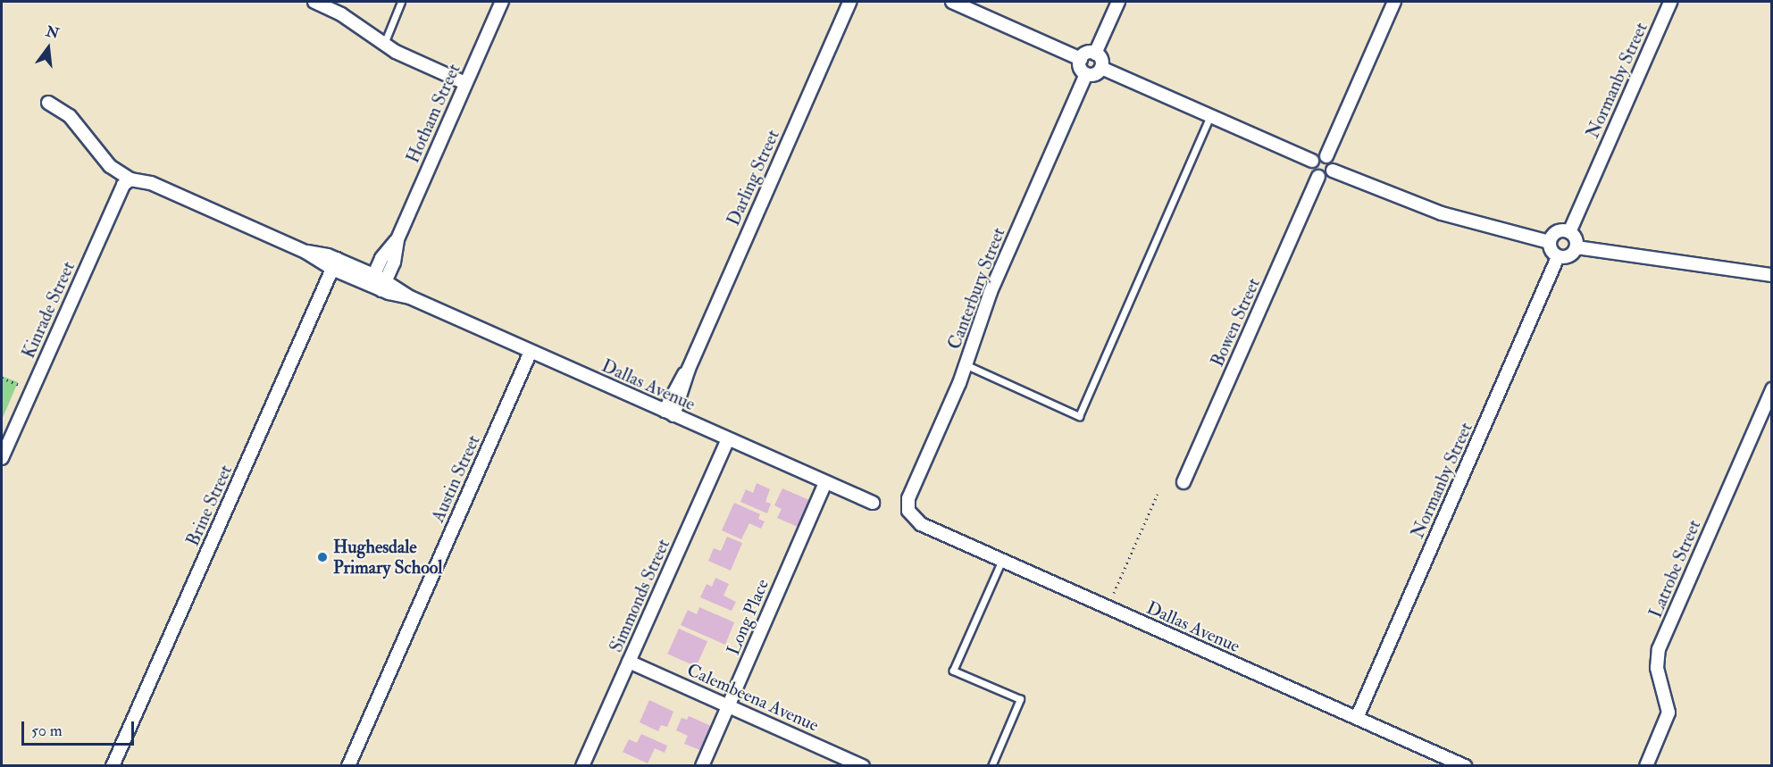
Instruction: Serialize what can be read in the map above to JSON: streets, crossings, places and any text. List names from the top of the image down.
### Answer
{
  "streets": {
    "street": [
      "Normanby Street",
      "Hotham Street",
      "Darling Street",
      "Canterbury Street",
      "Kinrade Street",
      "Bowen Street",
      "Dallas Avenue",
      "Austin Street",
      "Brine Street",
      "Latrobe Street",
      "Simmonds Street",
      "Long Place",
      "Calembeena Avenue"
    ]
  },
  "crossings": [
    ["Normanby Street", "Dallas Avenue"],
    ["Hotham Street", "Dallas Avenue"],
    ["Darling Street", "Dallas Avenue"],
    ["Canterbury Street", "Dallas Avenue"],
    ["Kinrade Street", "Dallas Avenue"],
    ["Dallas Avenue", "Austin Street"],
    ["Dallas Avenue", "Brine Street"],
    ["Dallas Avenue", "Simmonds Street"],
    ["Dallas Avenue", "Long Place"],
    ["Simmonds Street", "Calembeena Avenue"],
    ["Long Place", "Calembeena Avenue"]
  ],
  "places": ["Hughesdale Primary School"],
  "scale_bar": "50 m",
  "north": "top"
}
